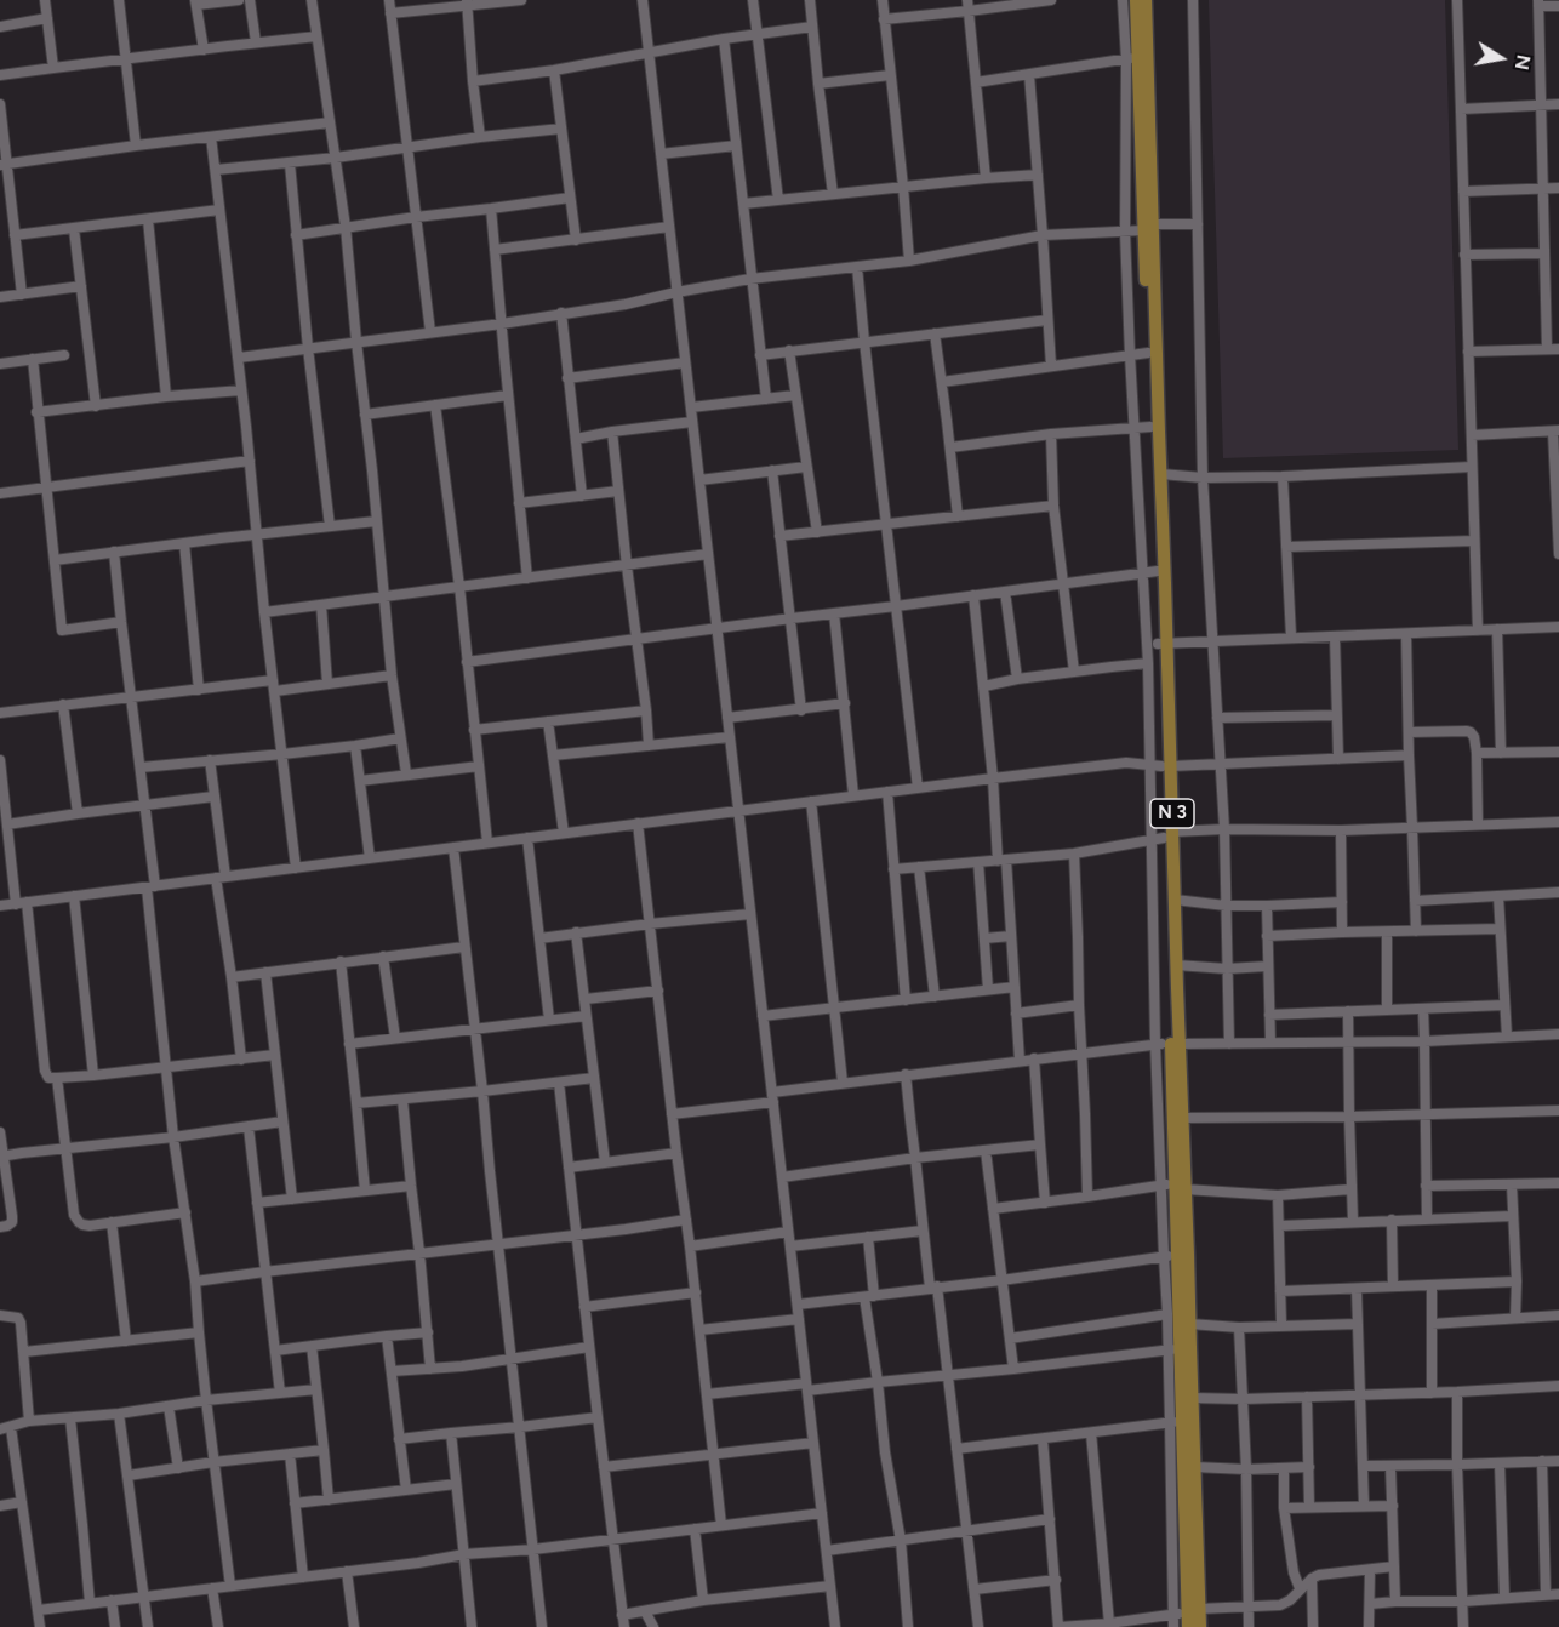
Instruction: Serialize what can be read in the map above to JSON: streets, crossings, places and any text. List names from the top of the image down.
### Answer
{
  "streets": {
    "main road": ["N 3"]
  },
  "north": "right"
}
